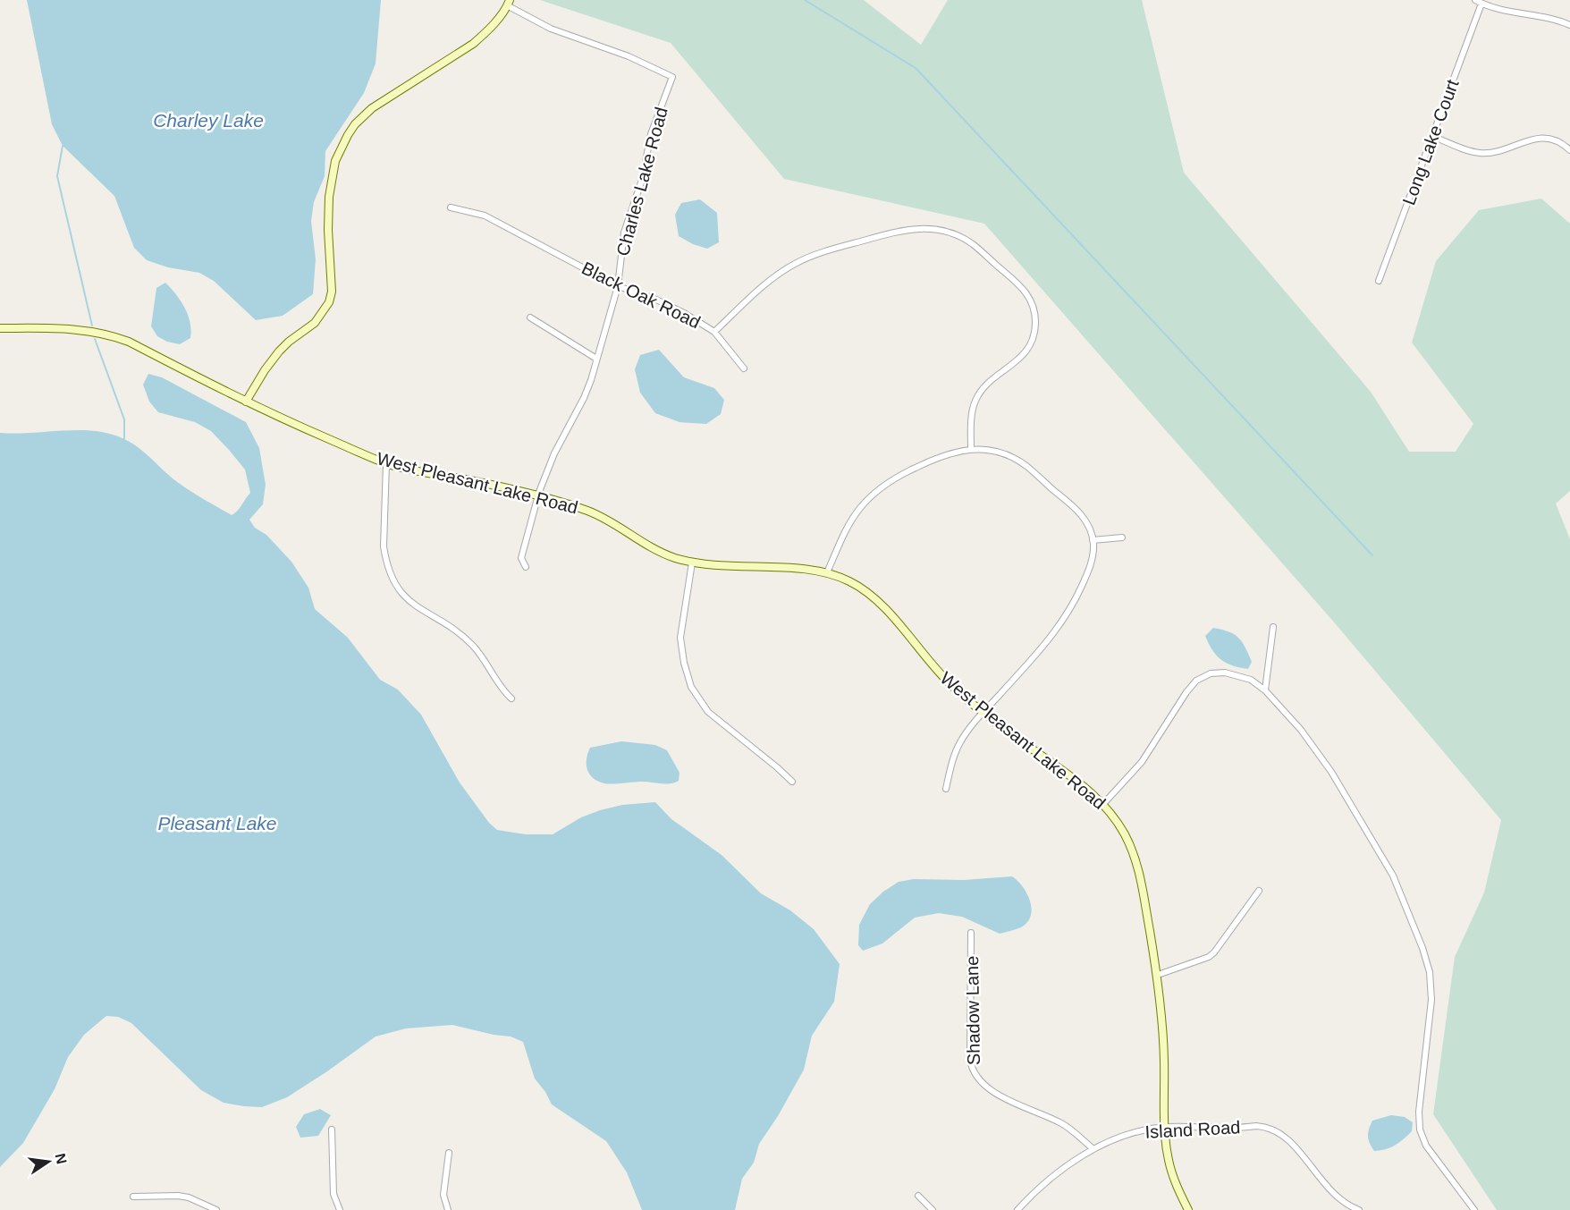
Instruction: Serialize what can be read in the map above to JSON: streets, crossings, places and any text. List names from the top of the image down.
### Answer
{
  "streets": {
    "street": [
      "Long Lake Court",
      "Charles Lake Road",
      "Black Oak Road",
      "West Pleasant Lake Road",
      "Shadow Lane",
      "Island Road"
    ]
  },
  "crossings": [
    ["Charles Lake Road", "Black Oak Road"],
    ["Charles Lake Road", "West Pleasant Lake Road"],
    ["West Pleasant Lake Road", "Island Road"],
    ["Shadow Lane", "Island Road"]
  ],
  "water": ["Charley Lake", "Pleasant Lake"],
  "north": "right"
}
